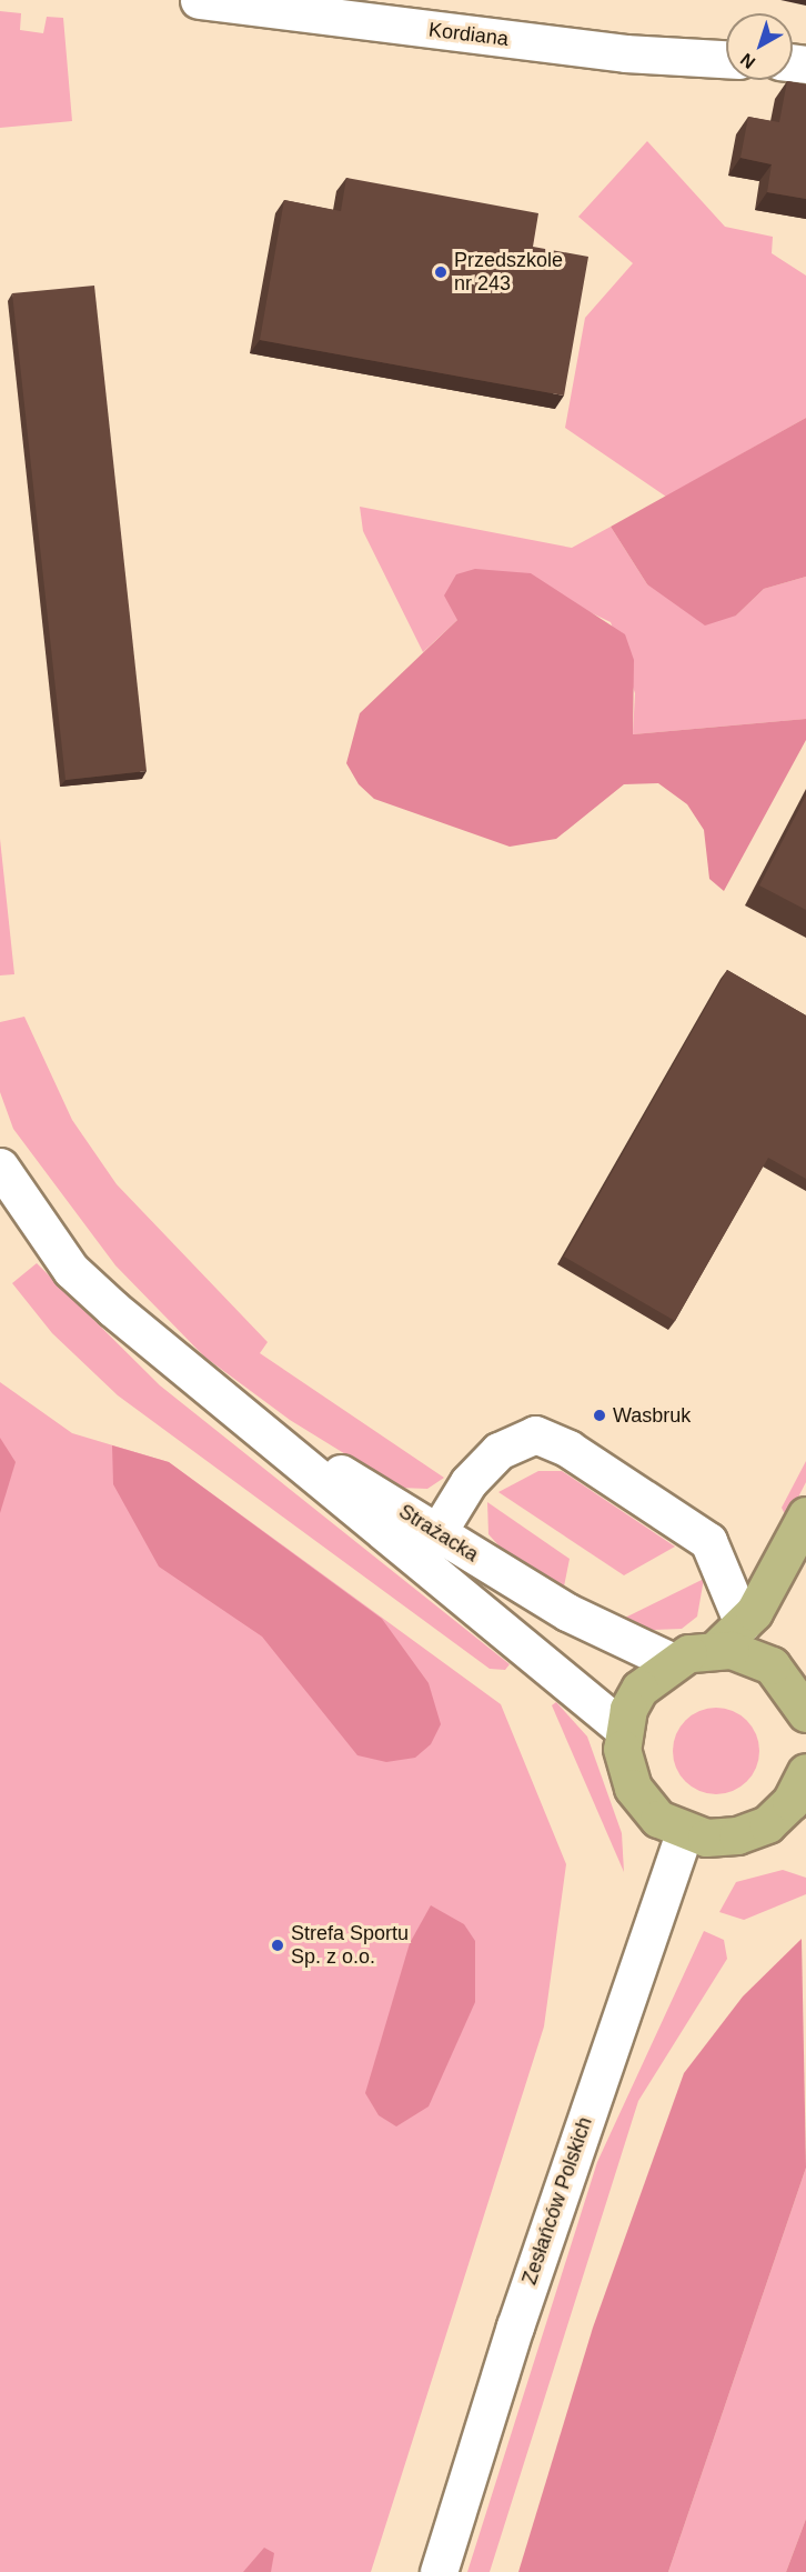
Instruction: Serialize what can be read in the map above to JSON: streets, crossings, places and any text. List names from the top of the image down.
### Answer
{
  "streets": {
    "street": ["Kordiana", "Strażacka", "Zesłańców Polskich"]
  },
  "places": ["Przedszkole nr 243", "Wasbruk", "Strefa Sportu Sp. z o.o."],
  "north": "bottom left"
}
